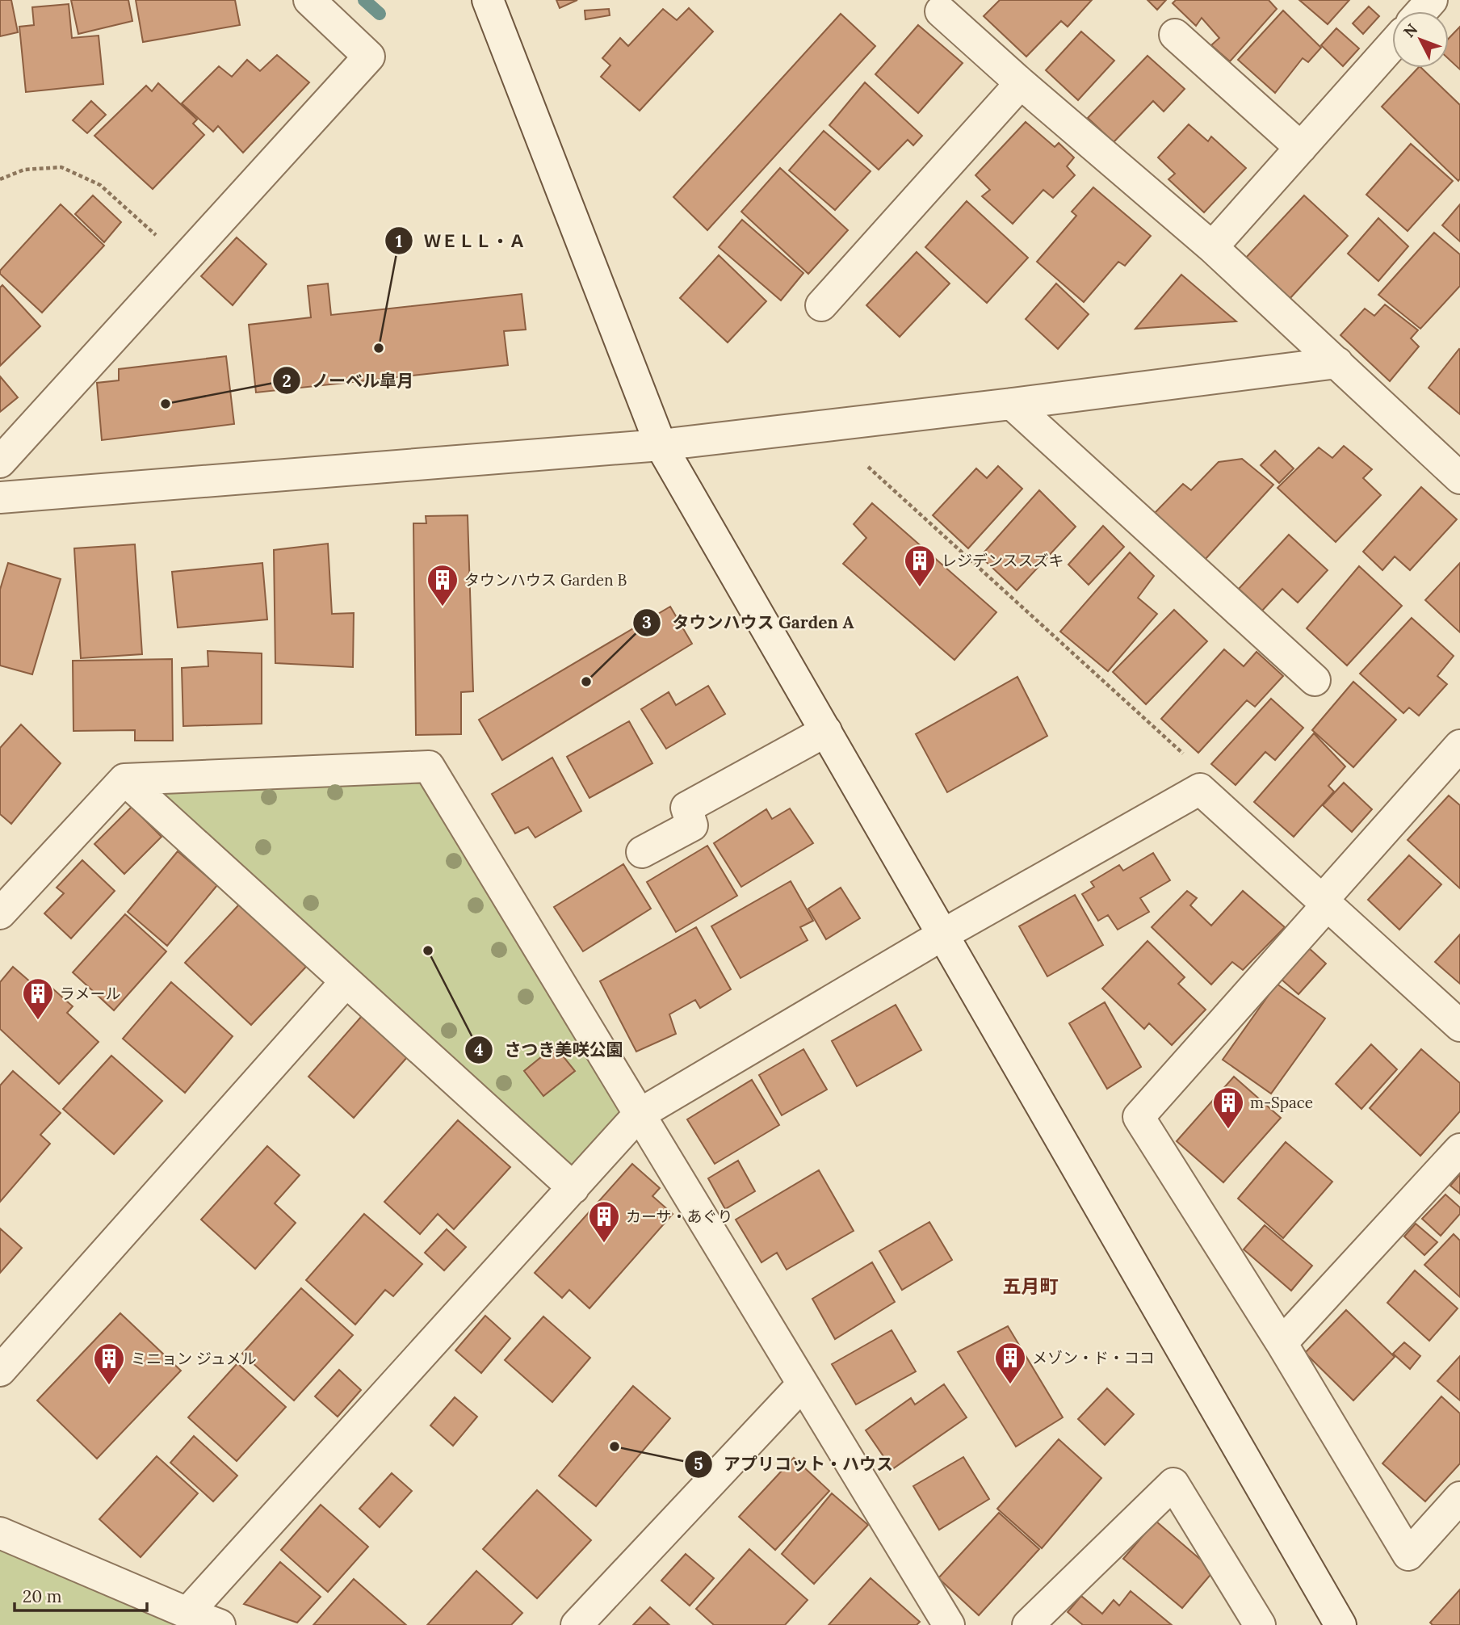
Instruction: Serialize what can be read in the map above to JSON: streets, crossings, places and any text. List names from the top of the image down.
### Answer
{
  "districts": ["五月町"],
  "places": {
    "other": [
      "ＷＥＬＬ・Ａ",
      "ノーベル皐月",
      "タウンハウス Garden A",
      "さつき美咲公園",
      "アプリコット・ハウス"
    ],
    "building": [
      "レジデンススズキ",
      "タウンハウス Garden B",
      "ラメール",
      "m-Space",
      "カーサ・あぐり",
      "メゾン・ド・ココ",
      "ミニョン ジュメル"
    ]
  },
  "scale_bar": "20 m",
  "north": "top left"
}
